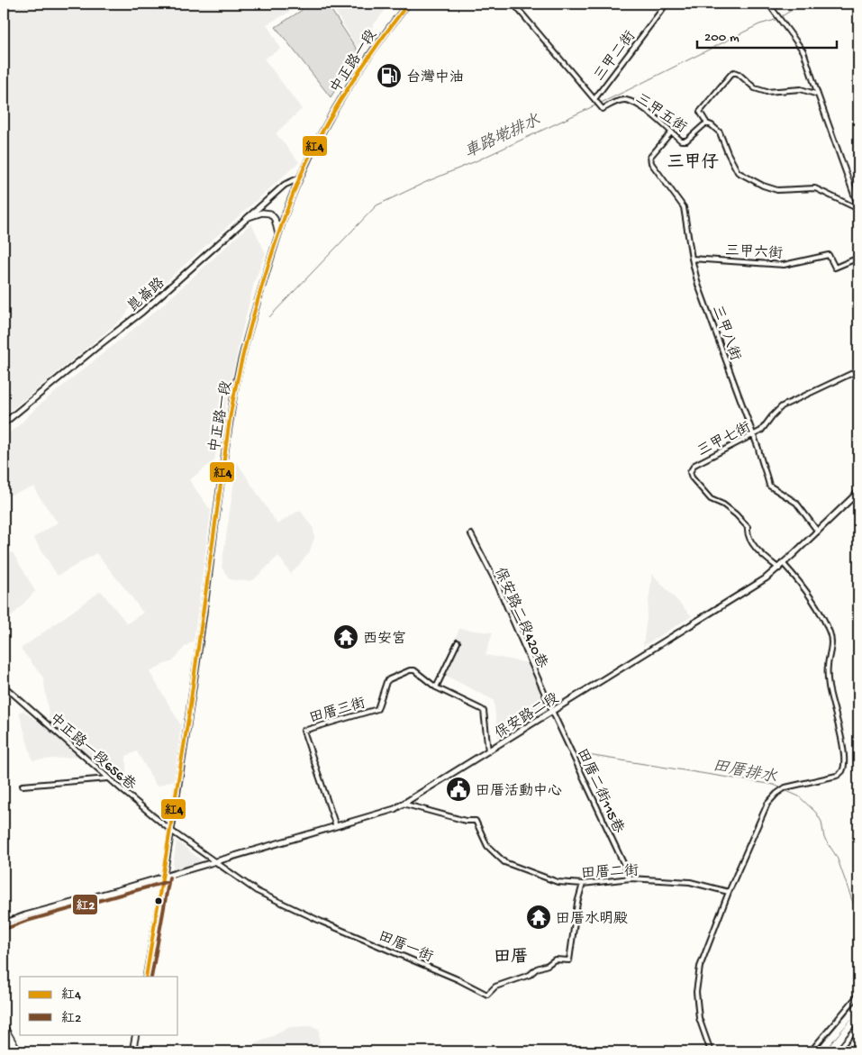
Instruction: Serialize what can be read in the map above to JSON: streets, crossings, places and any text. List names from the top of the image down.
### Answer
{
  "streets": {
    "main road": ["中正路一段"],
    "street": [
      "三甲二街",
      "三甲五街",
      "三甲六街",
      "崑崙路",
      "三甲八街",
      "三甲七街",
      "保安路二段420巷",
      "田厝三街",
      "保安路二段",
      "中正路一段656巷",
      "田厝二街115巷",
      "田厝二街",
      "田厝一街"
    ]
  },
  "crossings": [
    ["三甲二街", "三甲五街"],
    ["中正路一段", "崑崙路"],
    ["中正路一段", "保安路二段"],
    ["中正路一段", "中正路一段656巷"],
    ["中正路一段", "田厝一街"],
    ["三甲五街", "三甲八街"],
    ["三甲六街", "三甲八街"],
    ["三甲八街", "三甲七街"],
    ["三甲八街", "保安路二段"],
    ["三甲七街", "保安路二段"],
    ["保安路二段420巷", "保安路二段"],
    ["保安路二段420巷", "田厝二街115巷"],
    ["田厝三街", "保安路二段"],
    ["保安路二段", "田厝二街115巷"],
    ["保安路二段", "田厝二街"],
    ["保安路二段", "田厝一街"],
    ["中正路一段656巷", "田厝一街"],
    ["田厝二街115巷", "田厝二街"],
    ["田厝二街", "田厝一街"]
  ],
  "districts": ["三甲仔", "田厝"],
  "water": ["車路墘排水", "田厝排水"],
  "places": {
    "fuel station": ["台灣中油"],
    "temple": ["西安宮", "田厝水明殿"],
    "public building": ["田厝活動中心"]
  },
  "lines": ["transit line 紅4", "transit line 紅2"],
  "legend": ["紅4", "紅2"],
  "scale_bar": "200 m"
}
